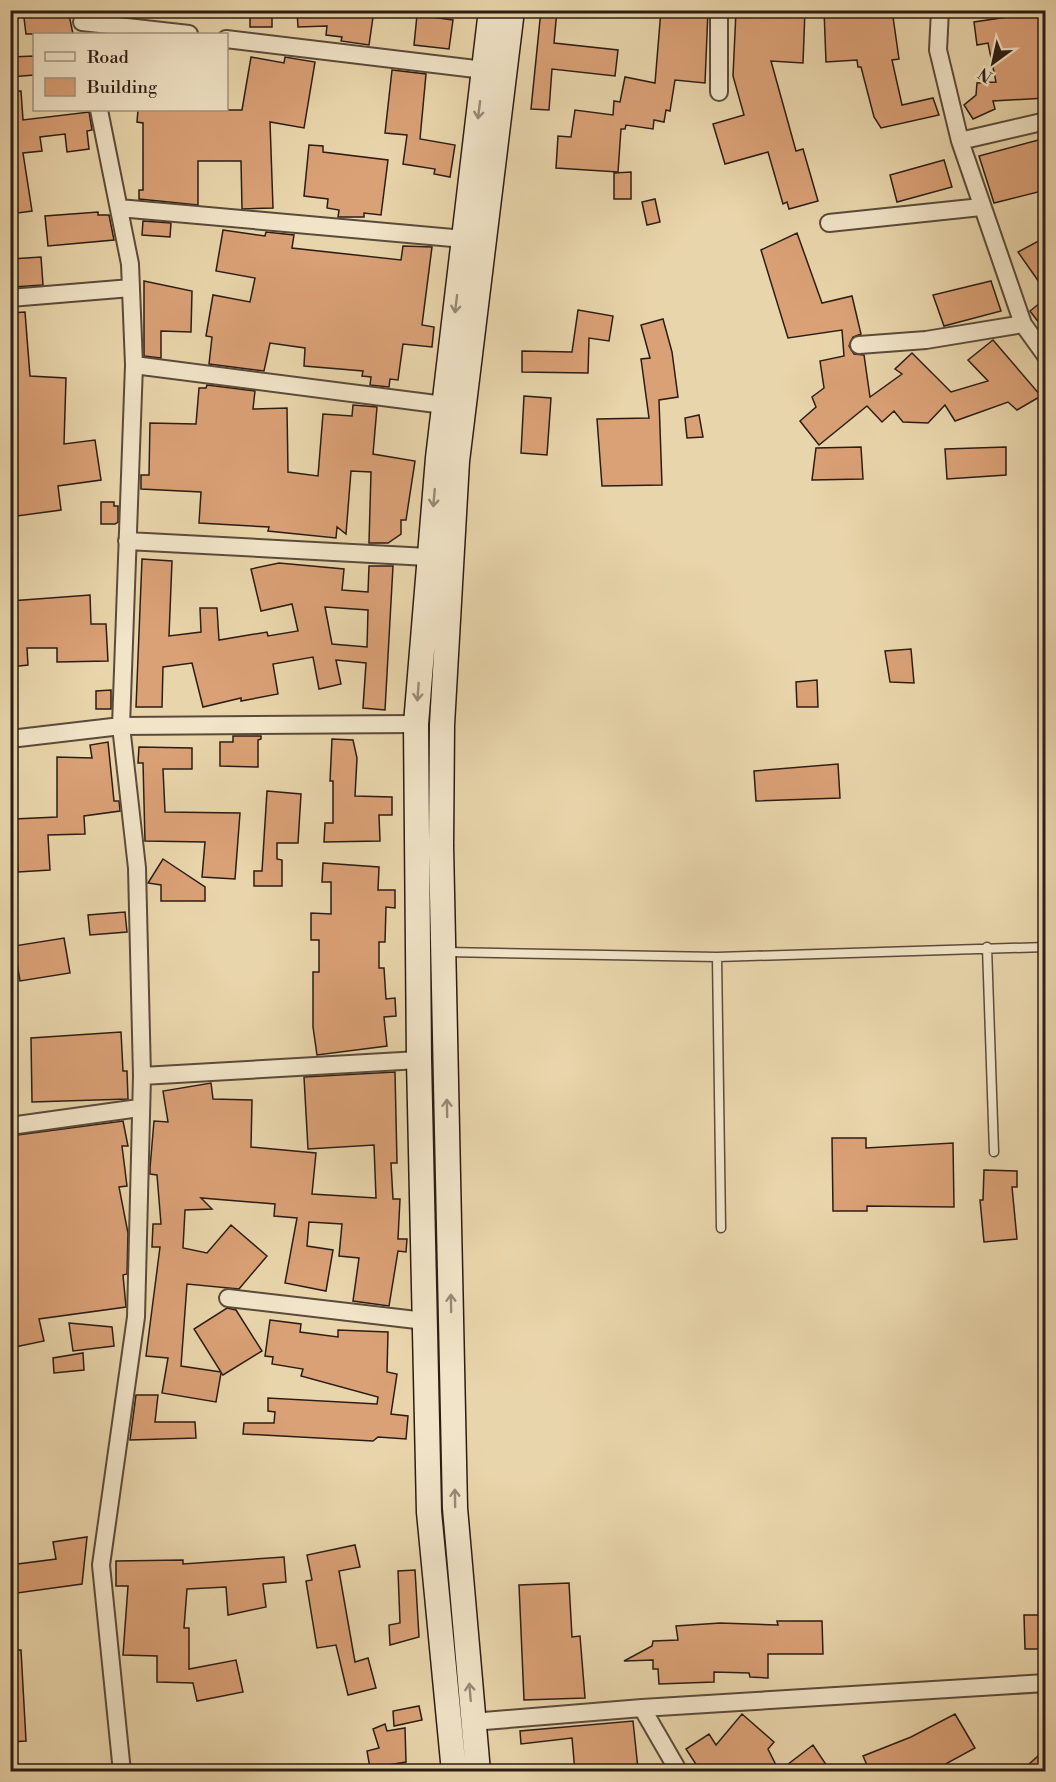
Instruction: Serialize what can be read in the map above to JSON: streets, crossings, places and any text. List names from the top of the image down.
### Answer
{
  "legend": ["Road", "Building"],
  "north": "bottom left"
}
